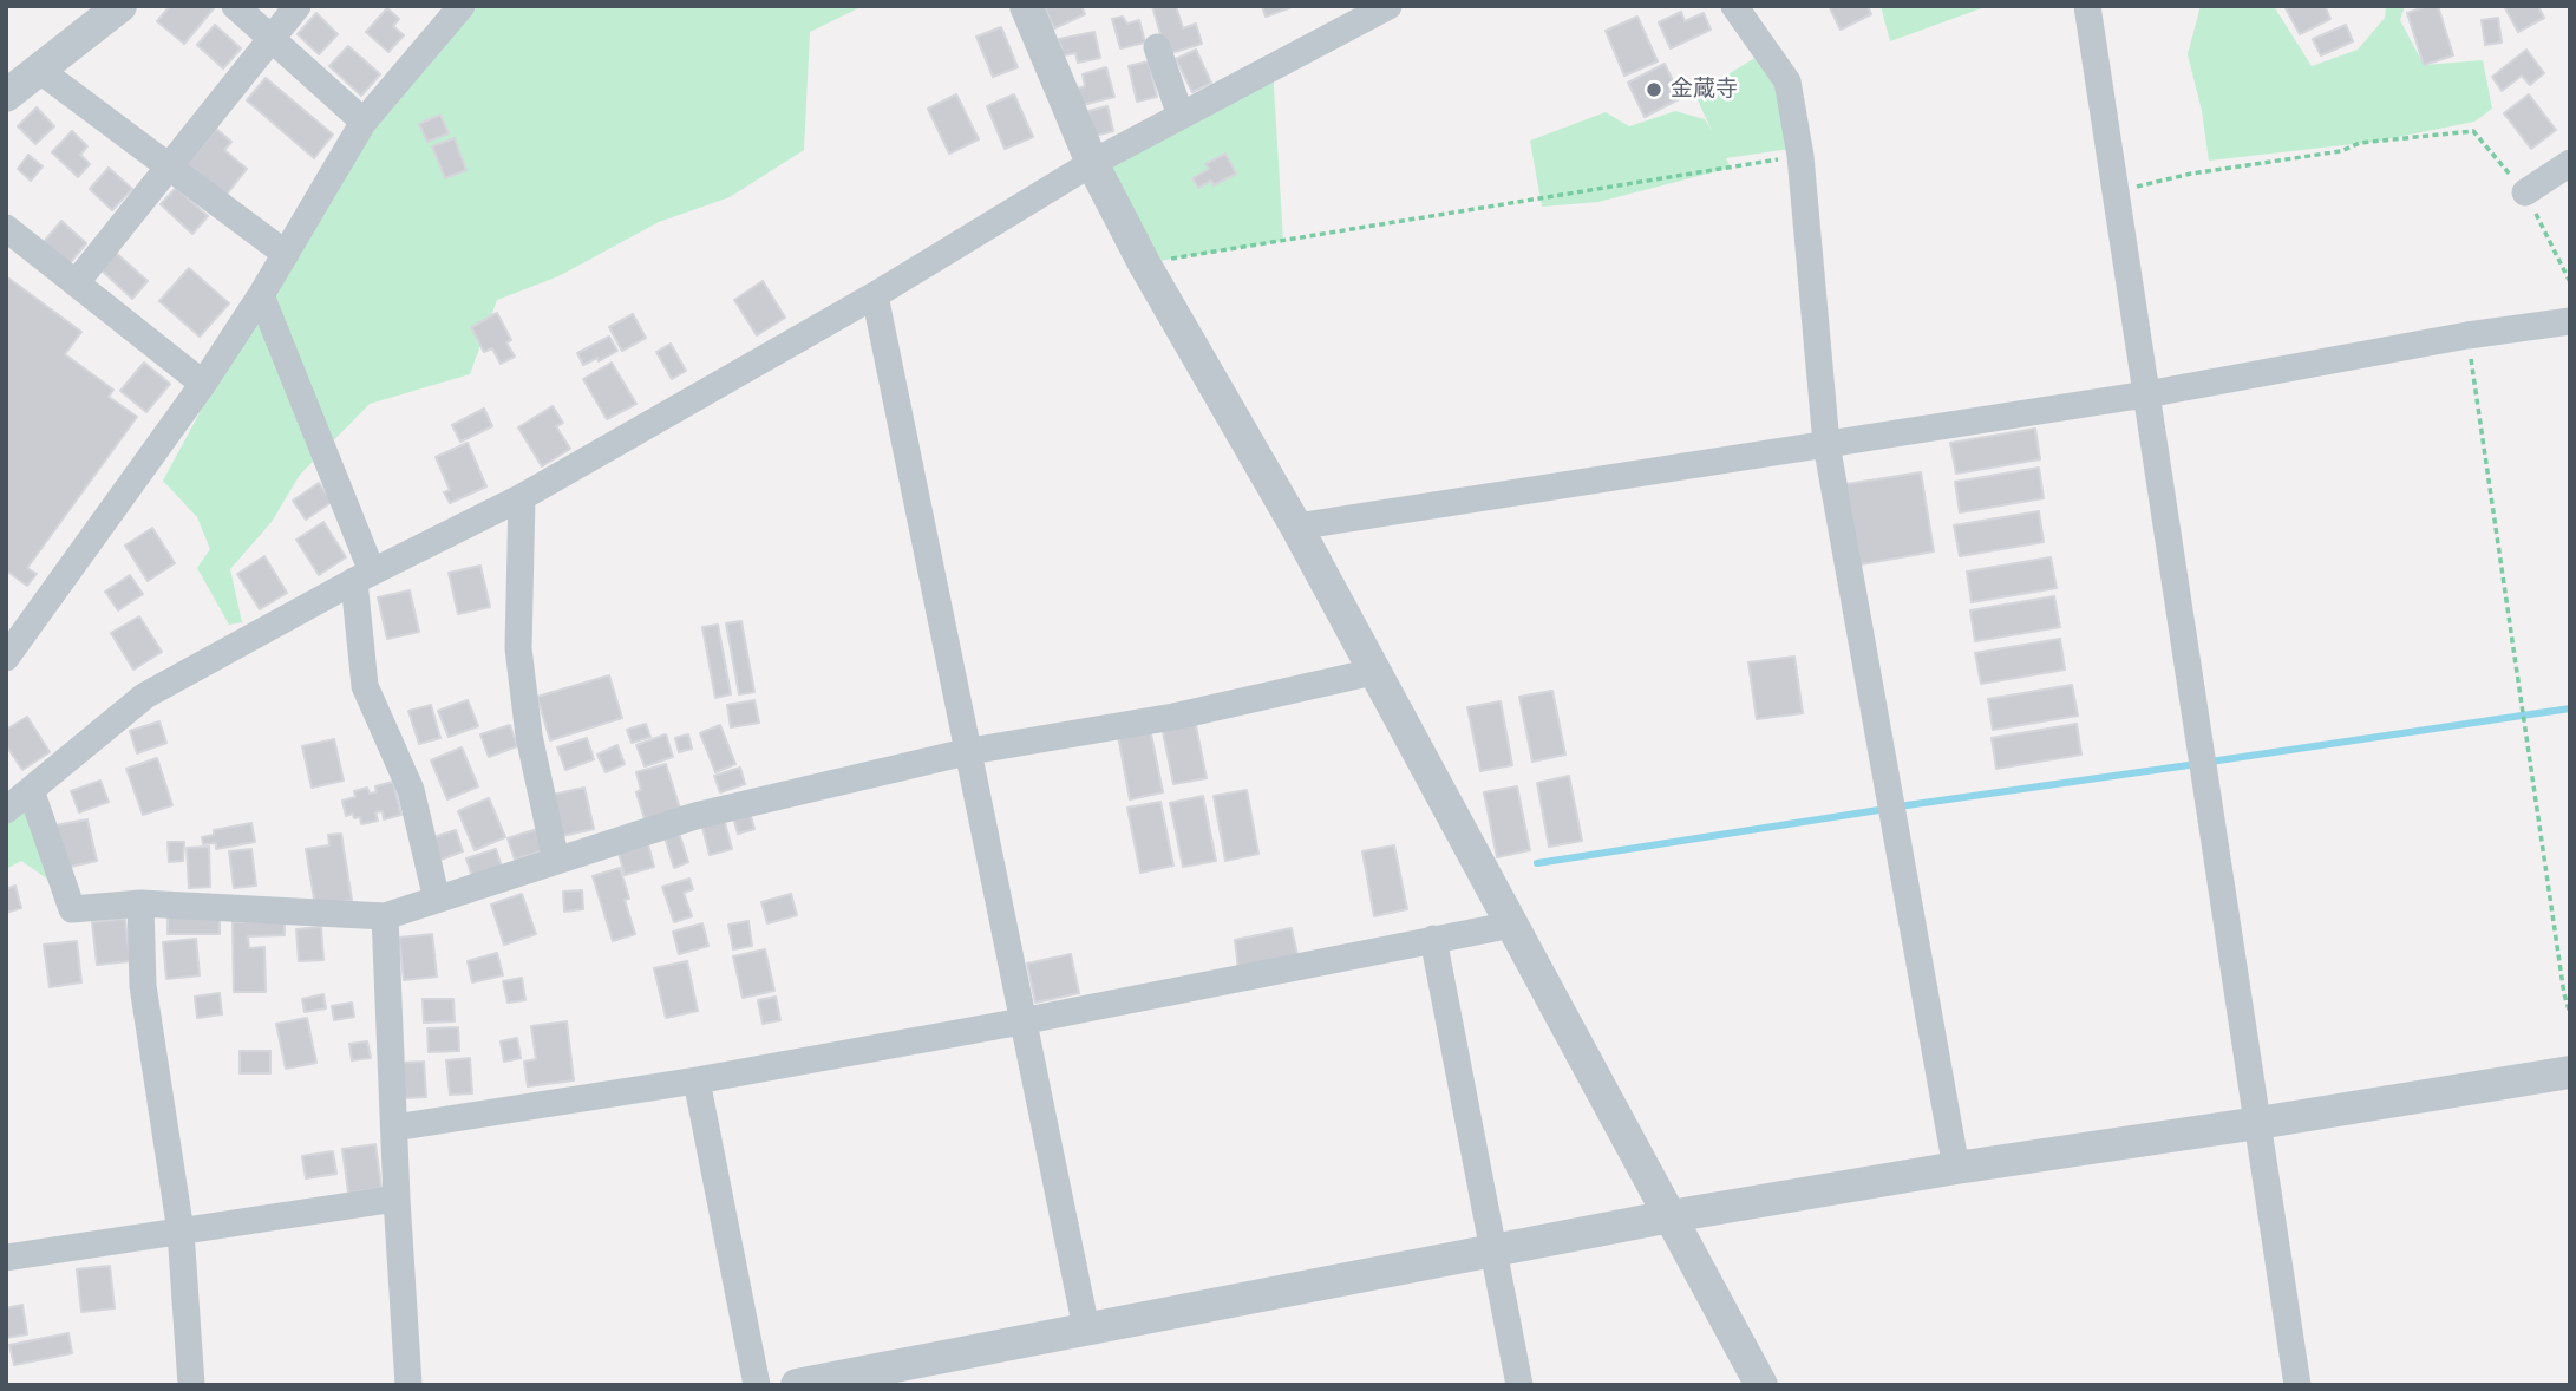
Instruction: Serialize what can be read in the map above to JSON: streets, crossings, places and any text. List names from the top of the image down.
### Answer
{
  "places": ["金蔵寺"]
}
